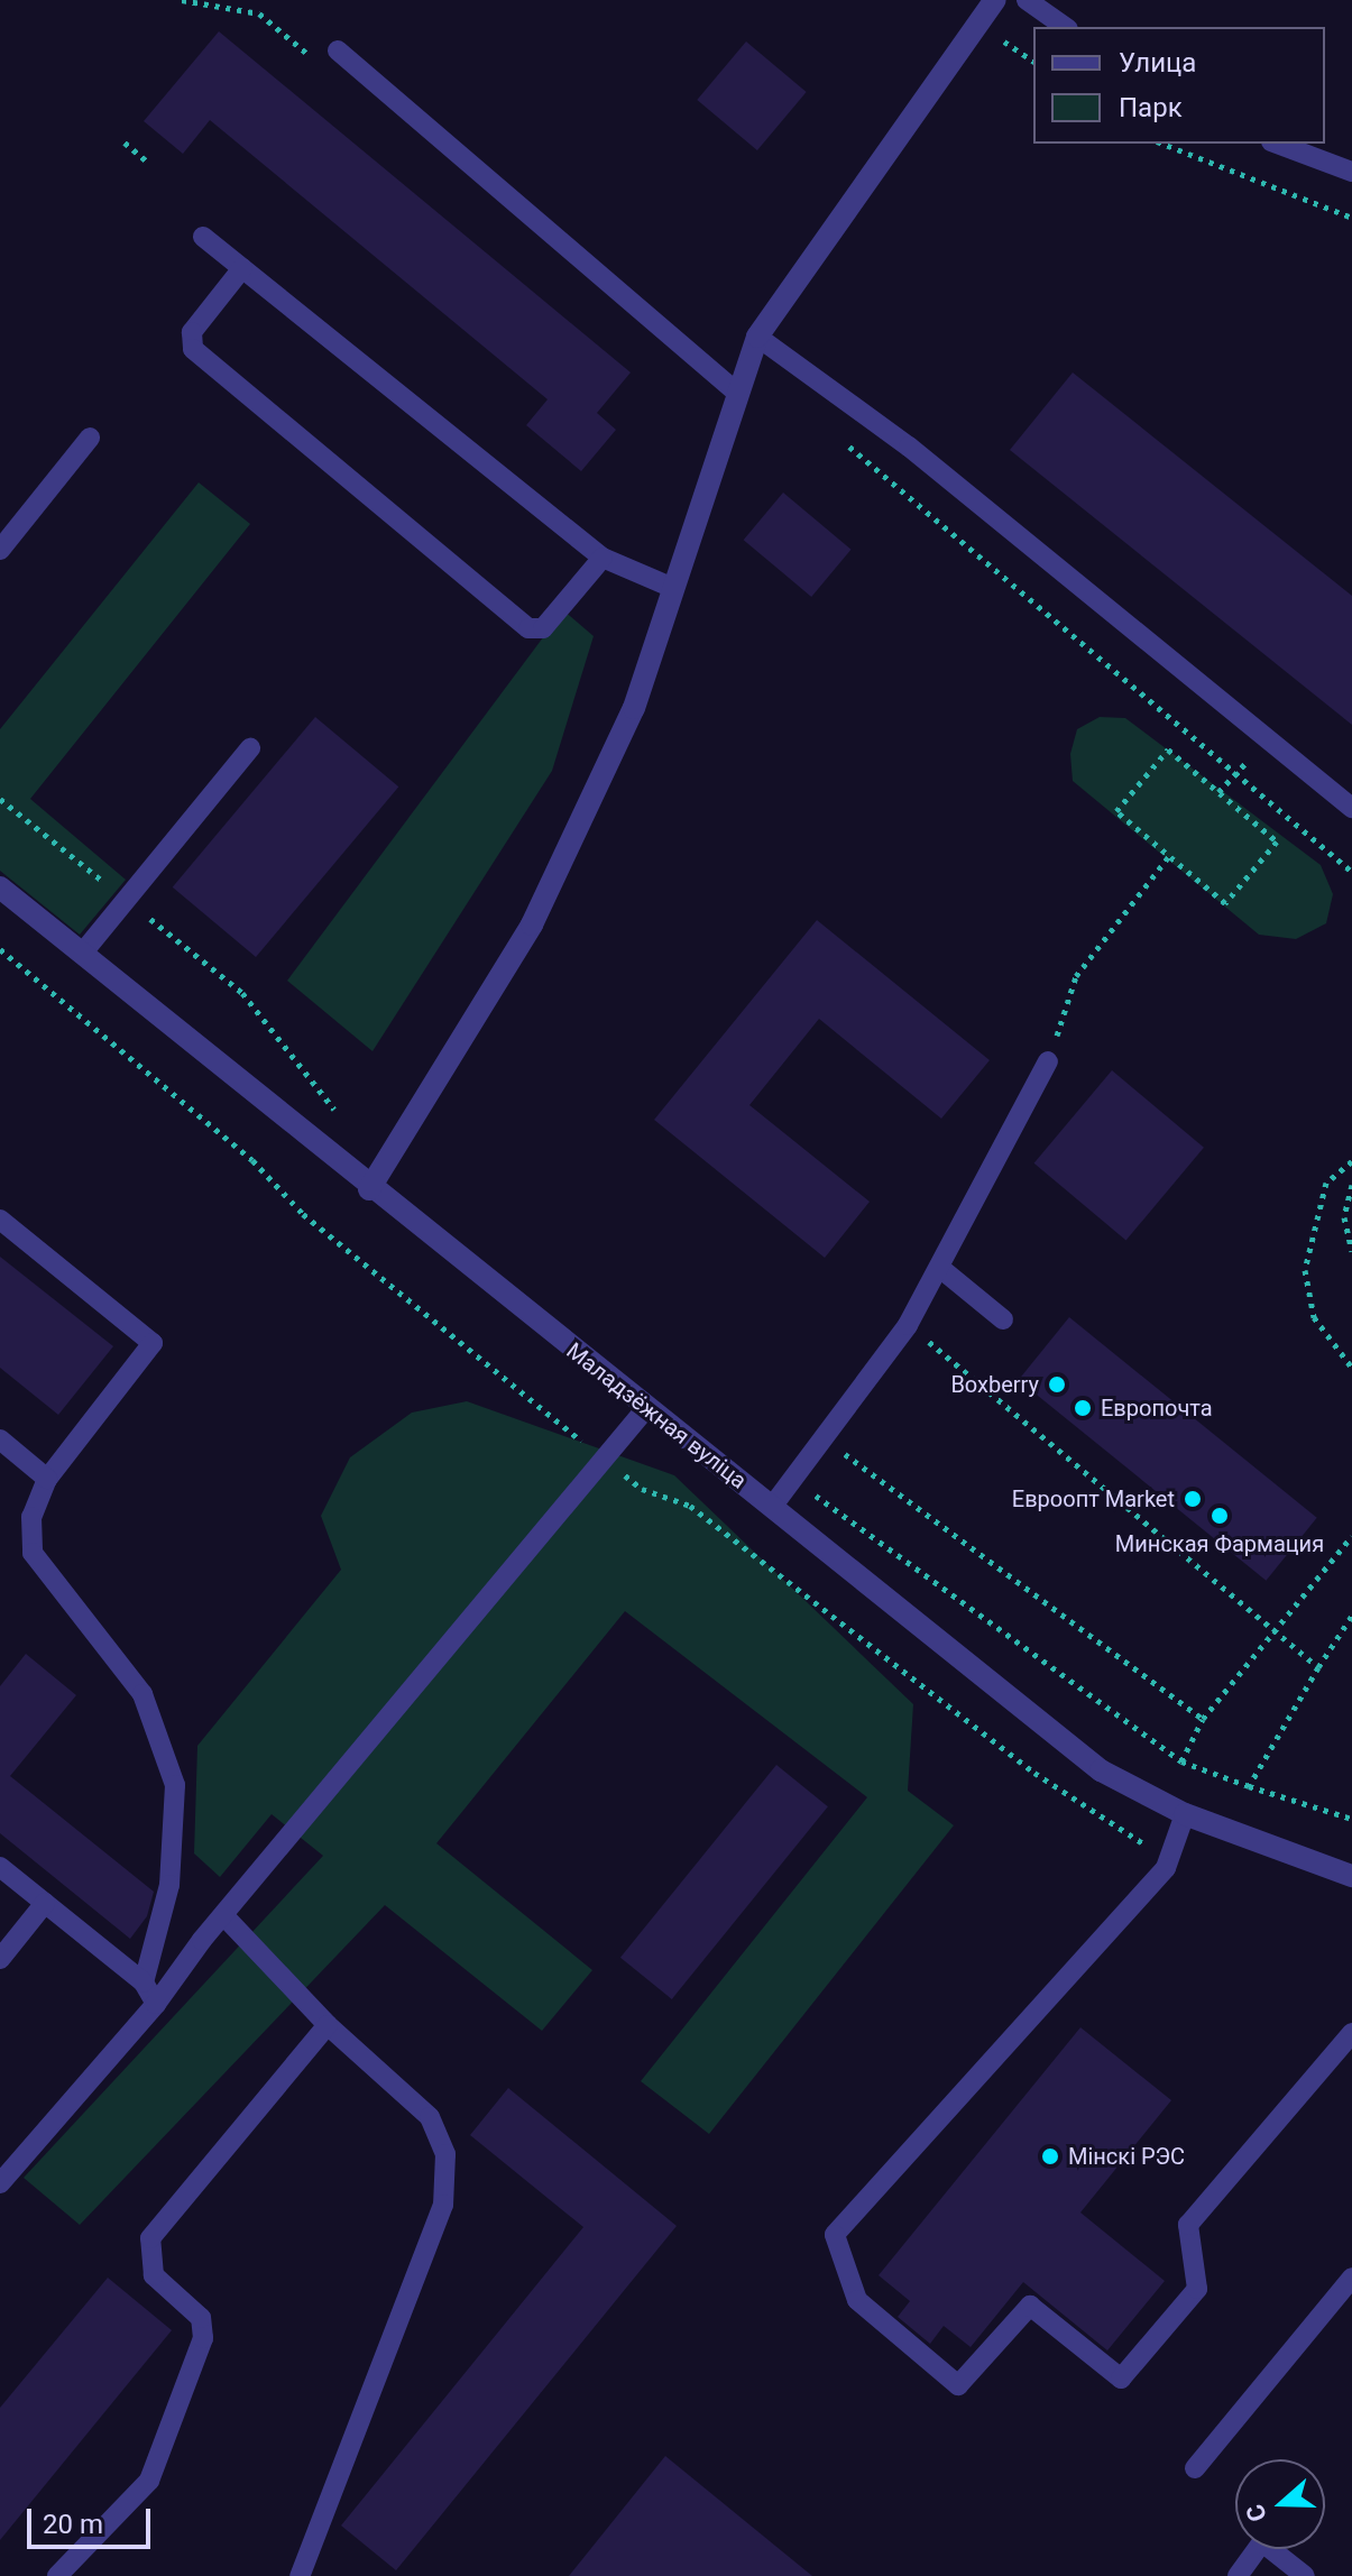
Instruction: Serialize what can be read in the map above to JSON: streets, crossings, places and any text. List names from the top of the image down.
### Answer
{
  "streets": {
    "street": ["Маладзёжная вуліца"]
  },
  "places": [
    "Boxberry",
    "Европочта",
    "Евроопт Market",
    "Минская Фармация",
    "Мінскі РЭС"
  ],
  "legend": ["Улица", "Парк"],
  "scale_bar": "20 m",
  "north": "left"
}
